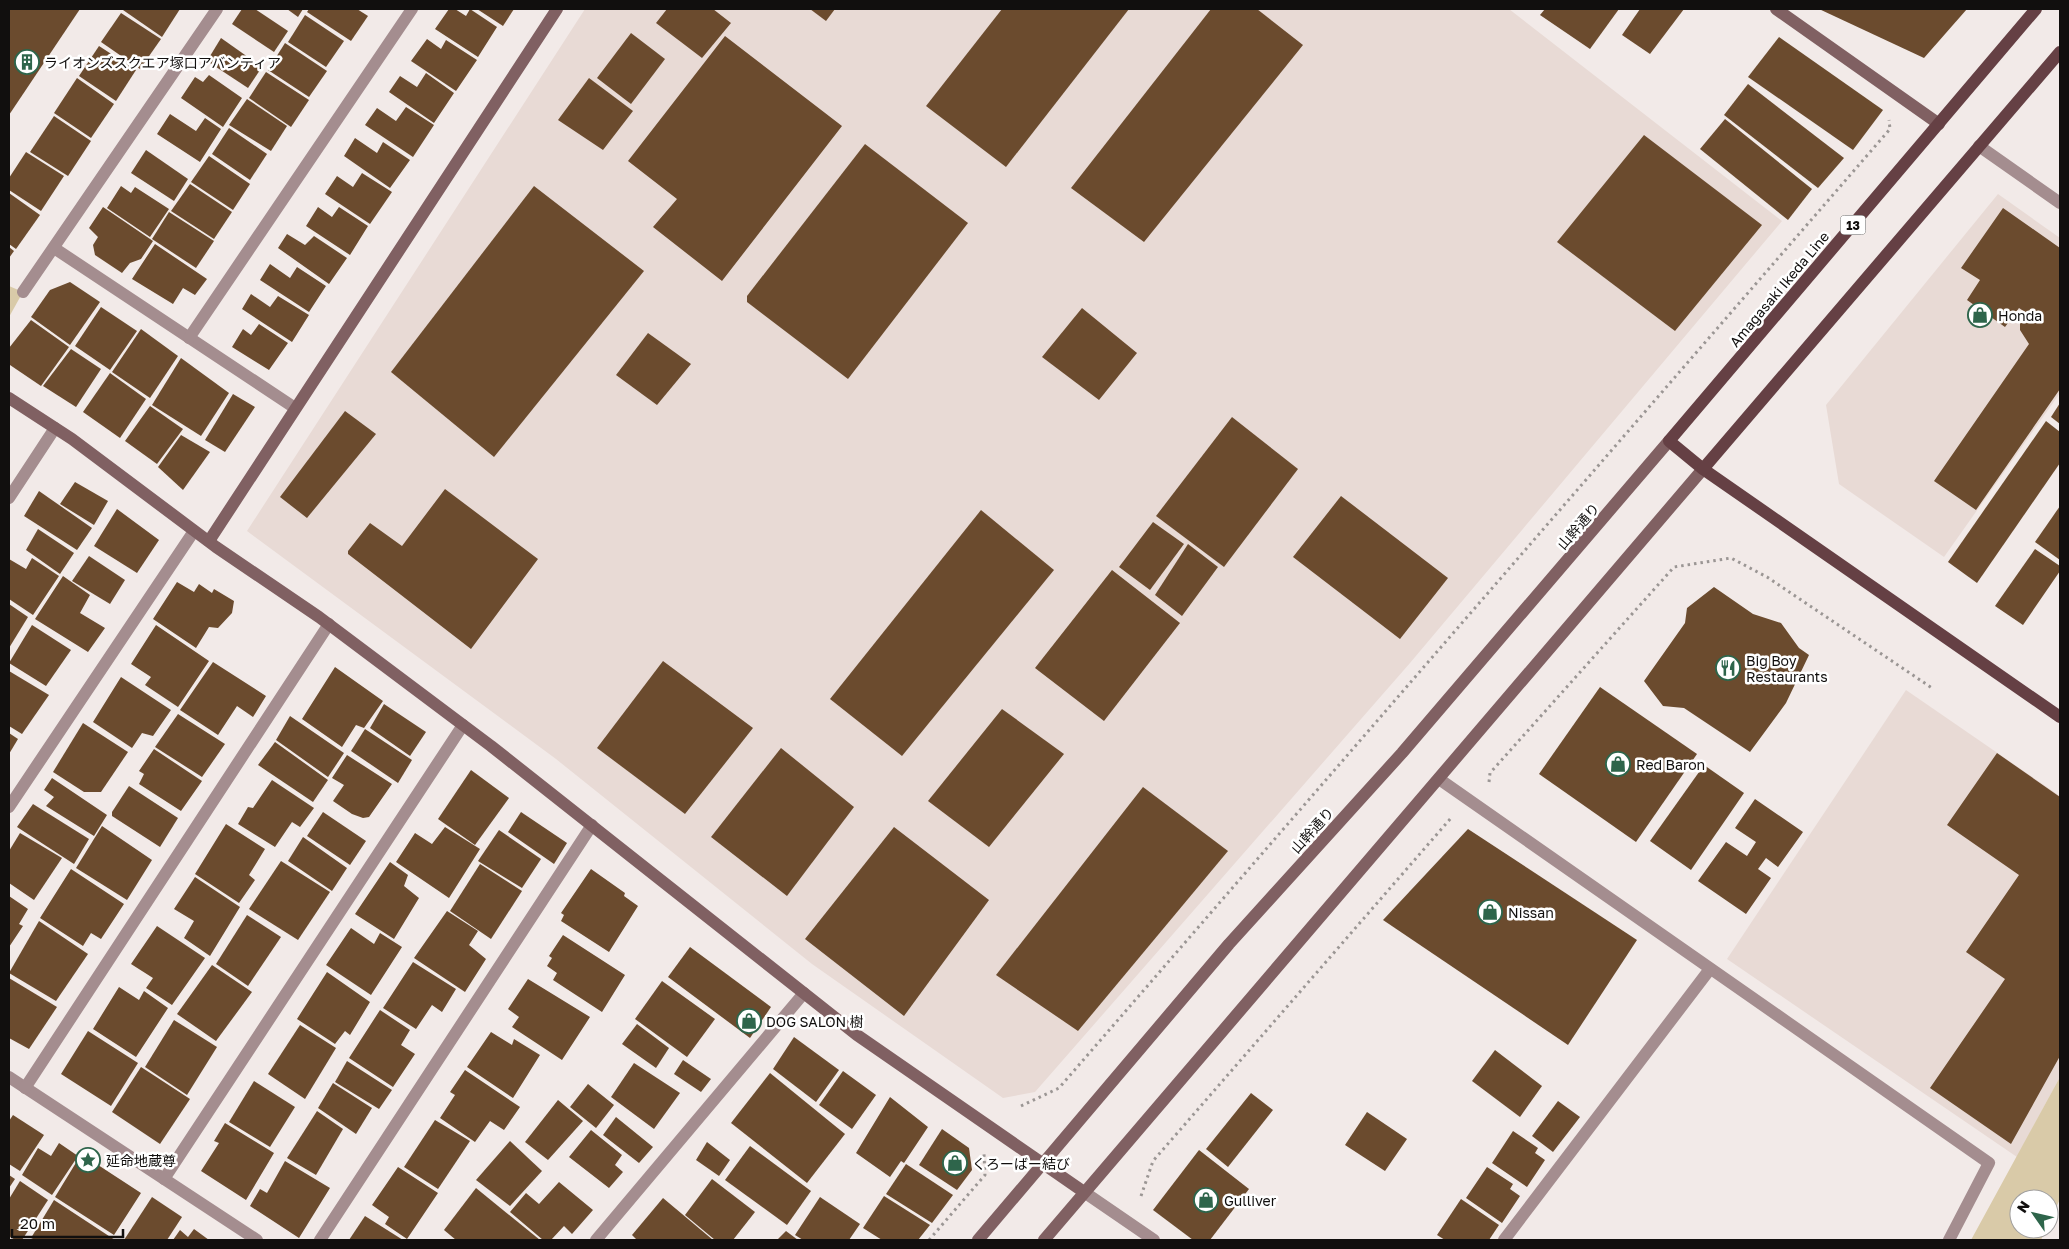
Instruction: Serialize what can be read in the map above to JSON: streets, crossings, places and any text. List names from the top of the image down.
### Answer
{
  "streets": {
    "main road": ["13", "Amagasaki Ikeda Line"],
    "street": ["山幹通り"]
  },
  "crossings": [
    ["Amagasaki Ikeda Line", "山幹通り"]
  ],
  "places": {
    "building": ["ライオンズスクエア塚口アバンティア"],
    "shop": [
      "Honda",
      "Red Baron",
      "Nissan",
      "DOG SALON 樹",
      "くろーばー結び",
      "Gulliver"
    ],
    "restaurant": ["Big Boy Restaurants"],
    "place": ["延命地蔵尊"]
  },
  "scale_bar": "20 m",
  "north": "top left"
}
